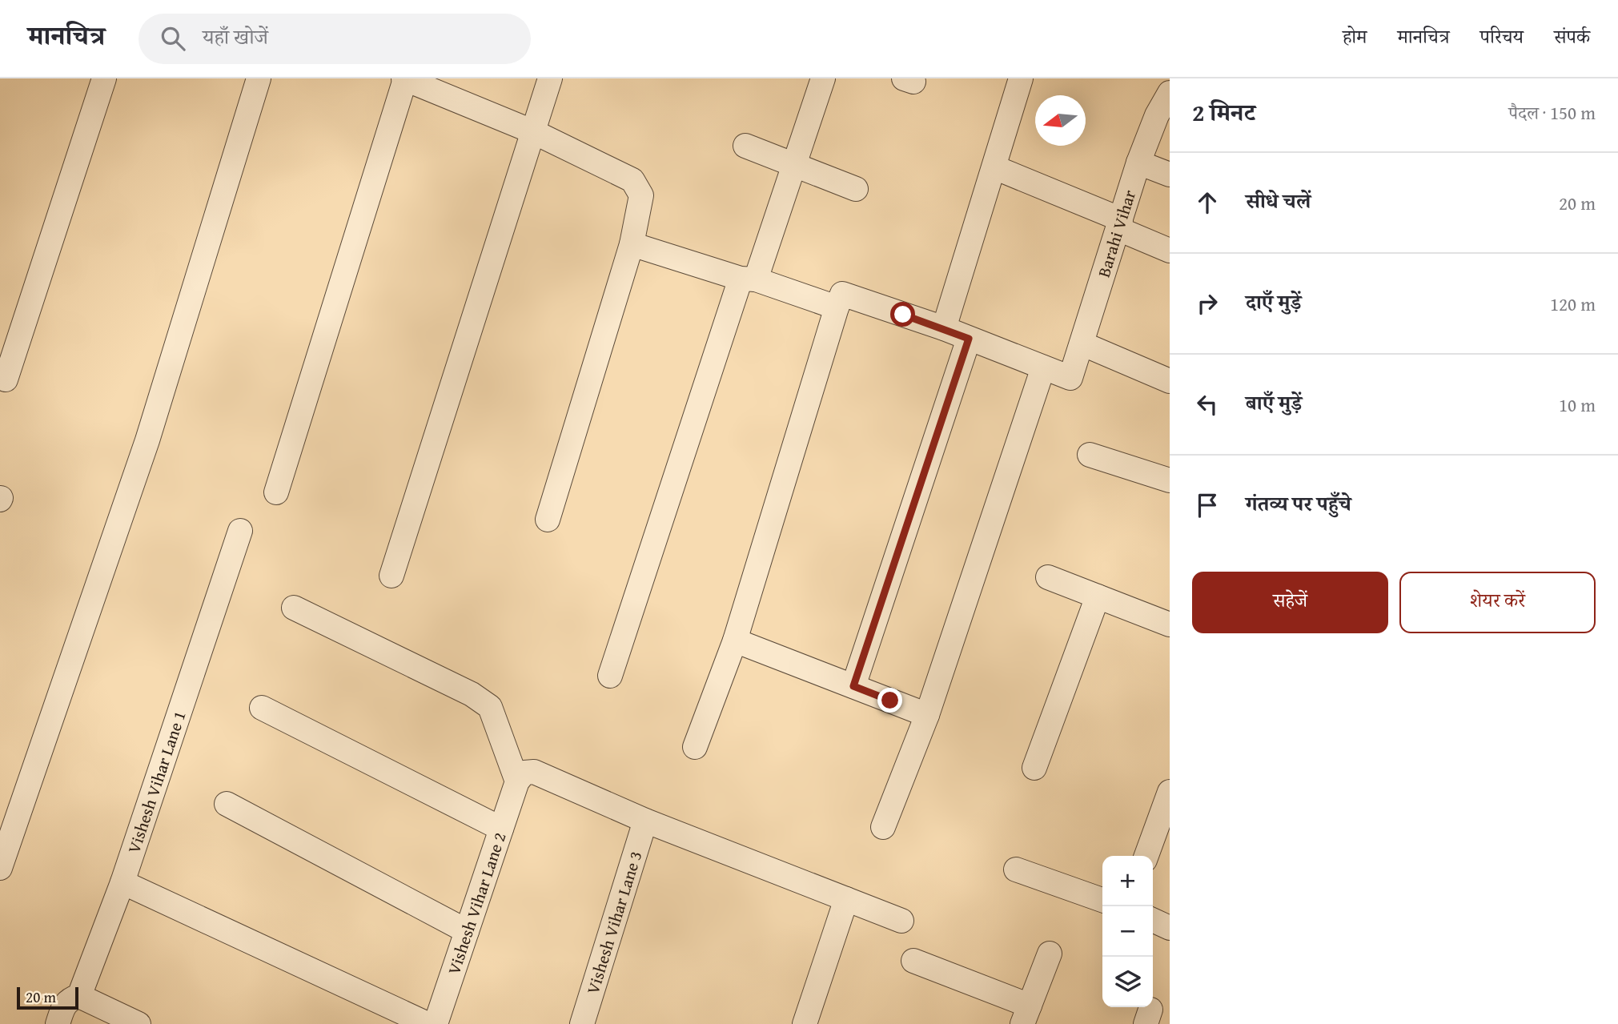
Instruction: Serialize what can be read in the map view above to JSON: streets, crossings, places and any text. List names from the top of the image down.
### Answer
{
  "streets": {
    "street": [
      "Barahi Vihar",
      "Vishesh Vihar Lane 1",
      "Vishesh Vihar Lane 2",
      "Vishesh Vihar Lane 3"
    ]
  },
  "scale_bar": "20 m",
  "north": "left",
  "page": {
    "header": "मानचित्र",
    "search": "यहाँ खोजें",
    "nav": [
      "होम",
      "मानचित्र",
      "परिचय",
      "संपर्क"
    ],
    "heading": ["2 मिनट", "पैदल · 150 m"],
    "list": [
      ["सीधे चलें", "20 m"],
      ["दाएँ मुड़ें", "120 m"],
      ["बाएँ मुड़ें", "10 m"],
      "गंतव्य पर पहुँचे"
    ],
    "buttons": ["सहेजें", "शेयर करें"],
    "map_buttons": ["+", "−"],
    "scale": "20 m"
  }
}
